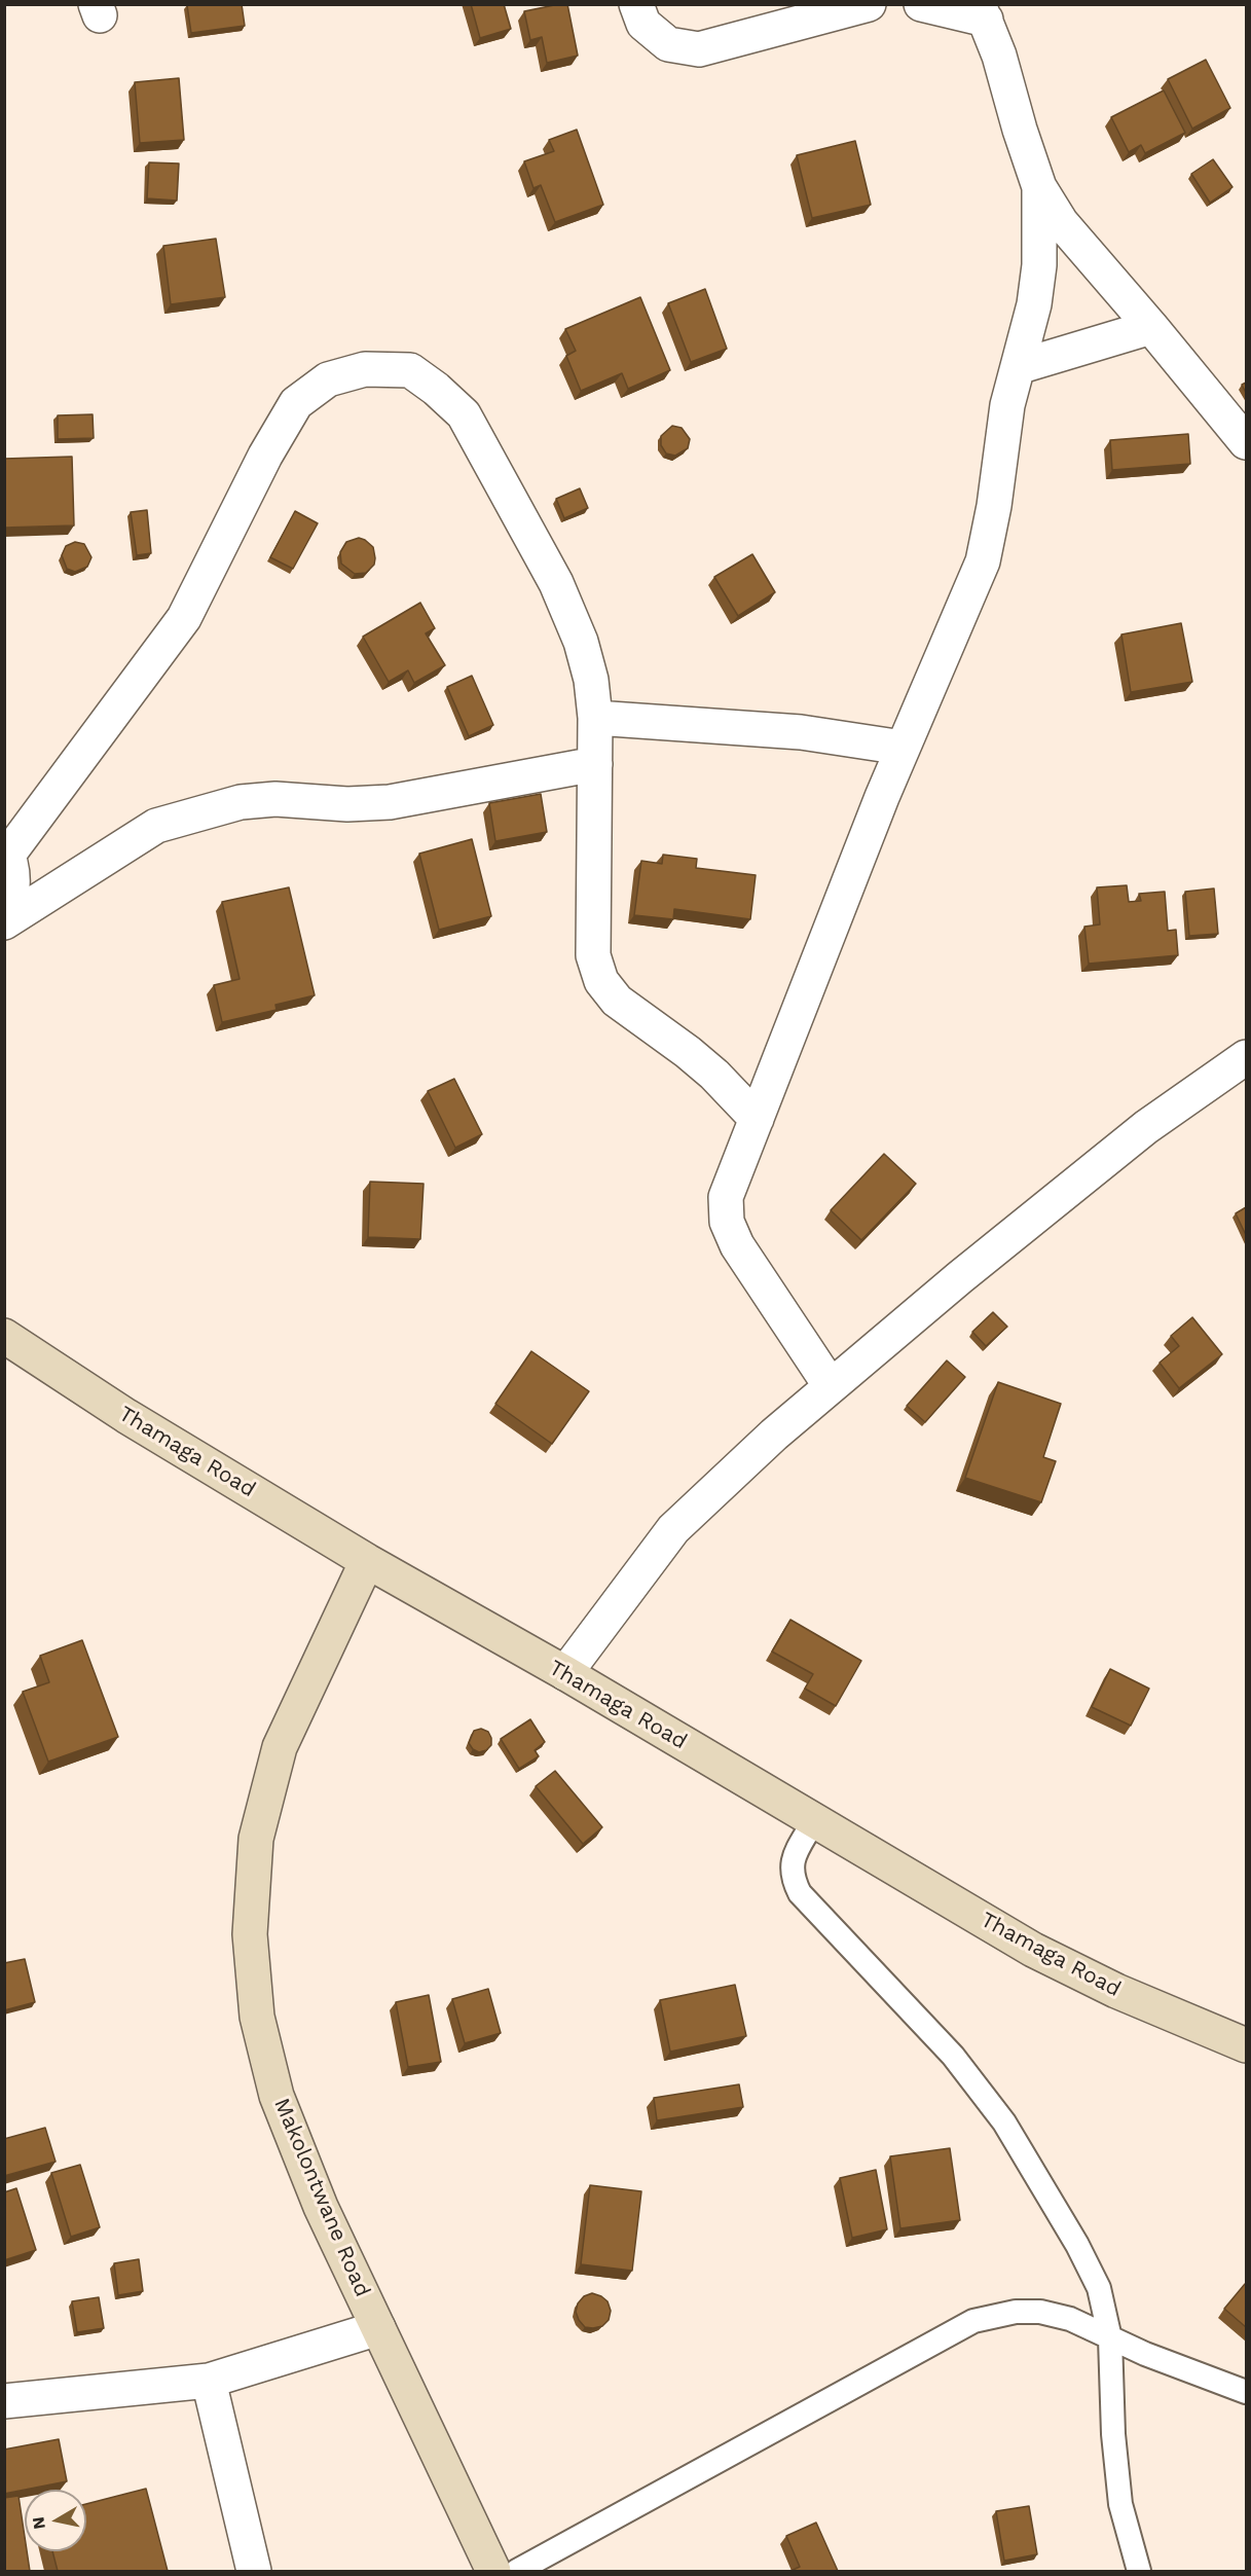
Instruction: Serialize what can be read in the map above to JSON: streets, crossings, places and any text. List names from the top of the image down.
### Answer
{
  "streets": {
    "main road": ["Thamaga Road", "Makolontwane Road"]
  },
  "crossings": [
    ["Thamaga Road", "Makolontwane Road"]
  ],
  "north": "left"
}
